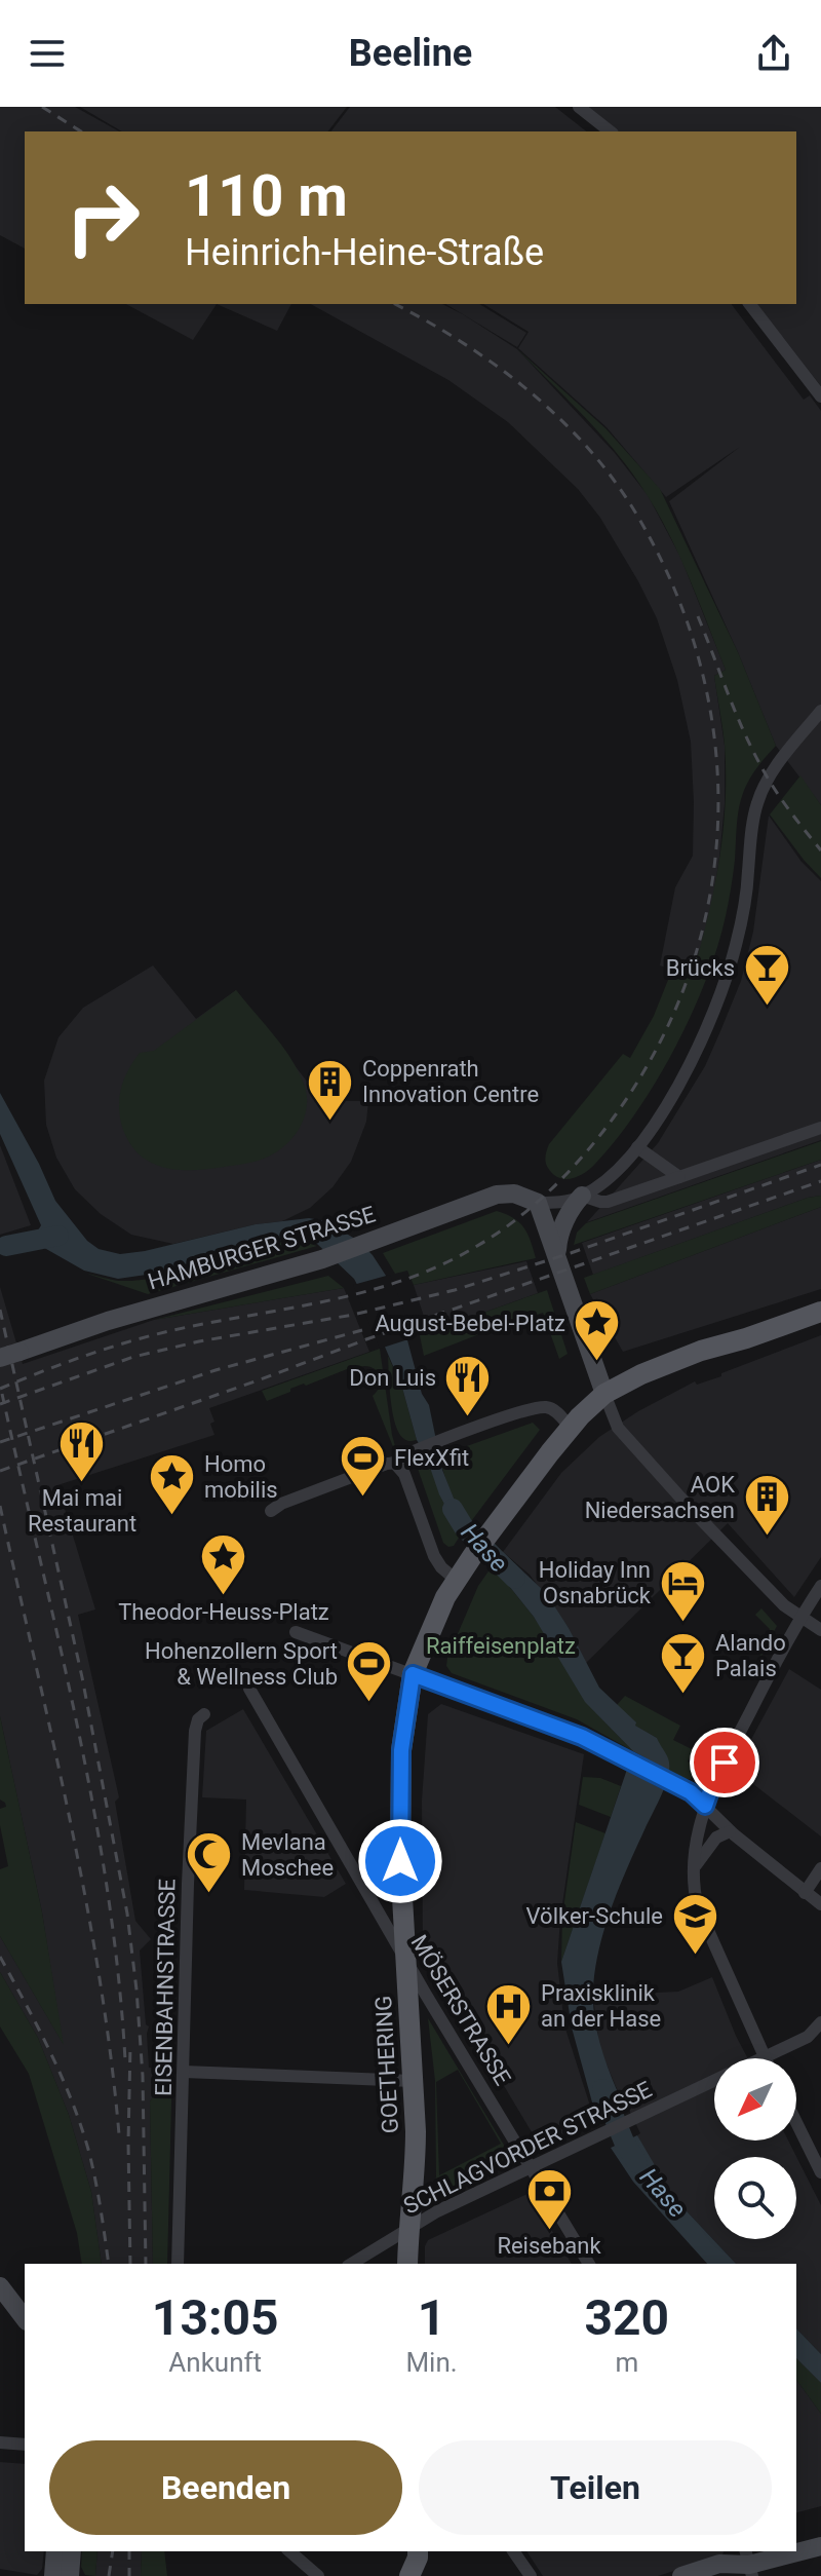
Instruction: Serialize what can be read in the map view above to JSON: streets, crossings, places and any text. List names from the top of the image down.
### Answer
{
  "streets": {
    "main road": ["GOETHERING"],
    "street": [
      "HAMBURGER STRASSE",
      "EISENBAHNSTRASSE",
      "MÖSERSTRASSE",
      "SCHLAGVORDER STRASSE"
    ]
  },
  "crossings": [
    ["MÖSERSTRASSE", "GOETHERING"],
    ["MÖSERSTRASSE", "SCHLAGVORDER STRASSE"],
    ["GOETHERING", "SCHLAGVORDER STRASSE"]
  ],
  "water": ["Hase"],
  "parks": ["Raiffeisenplatz"],
  "places": {
    "bar": ["Brücks", "Alando Palais"],
    "building": ["Coppenrath Innovation Centre", "AOK Niedersachsen"],
    "place": ["August-Bebel-Platz", "Homo mobilis", "Theodor-Heuss-Platz"],
    "restaurant": ["Don Luis", "Mai mai Restaurant"],
    "sports": ["FlexXfit", "Hohenzollern Sport & Wellness Club"],
    "hotel": ["Holiday Inn Osnabrück"],
    "mosque": ["Mevlana Moschee"],
    "school or university": ["Völker-Schule"],
    "hospital": ["Praxisklinik an der Hase"],
    "bank": ["Reisebank"]
  },
  "north": "bottom left",
  "page": {
    "header": "Beeline",
    "turn": ["110 m", "Heinrich-Heine-Straße"],
    "eta": [
      "13:05",
      "Ankunft",
      "1",
      "Min.",
      "320",
      "m"
    ],
    "buttons": ["Beenden", "Teilen"]
  }
}
